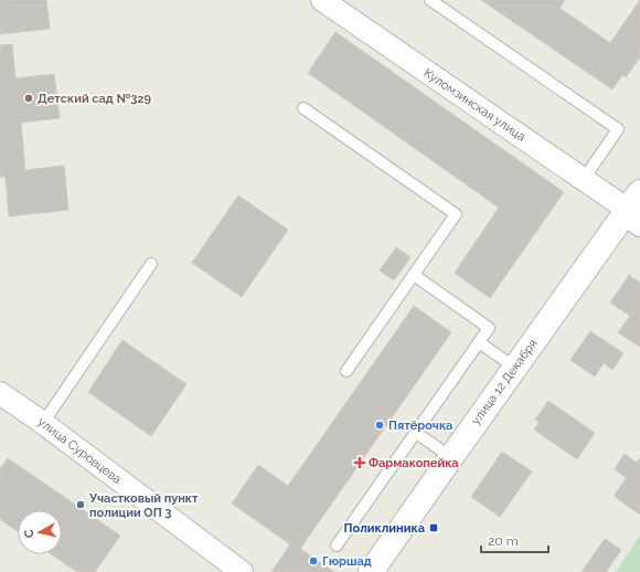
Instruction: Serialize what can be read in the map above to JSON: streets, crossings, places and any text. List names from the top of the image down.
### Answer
{
  "streets": {
    "main road": ["улица 12 Декабря"],
    "street": ["Куломзинская улица", "улица Суровцева"]
  },
  "crossings": [
    ["Куломзинская улица", "улица 12 Декабря"]
  ],
  "places": {
    "other": [
      "Детский сад №329",
      "Пятёрочка",
      "Участковый пункт полиции ОП 3",
      "Гюршад"
    ],
    "health": ["Фармакопейка"],
    "transit": ["Поликлиника"]
  },
  "scale_bar": "20 m",
  "north": "left"
}
